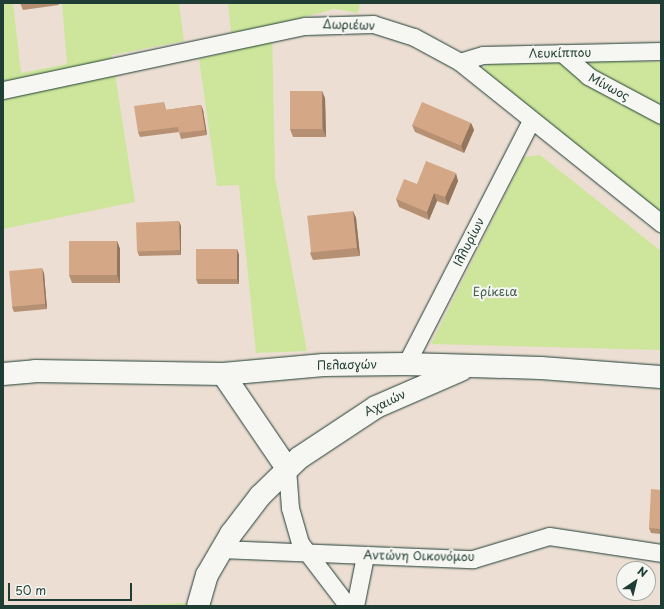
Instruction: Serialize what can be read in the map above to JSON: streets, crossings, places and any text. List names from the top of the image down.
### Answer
{
  "streets": {
    "main road": ["Πελασγών", "Αχαιών"],
    "street": [
      "Δωριέων",
      "Λευκίππου",
      "Μίνωος",
      "Ιλλυρίων",
      "Αντώνη Οικονόμου"
    ]
  },
  "crossings": [
    ["Δωριέων", "Λευκίππου"],
    ["Δωριέων", "Ιλλυρίων"],
    ["Λευκίππου", "Μίνωος"],
    ["Ιλλυρίων", "Πελασγών"],
    ["Πελασγών", "Αχαιών"],
    ["Αχαιών", "Αντώνη Οικονόμου"]
  ],
  "parks": ["Ερίκεια"],
  "scale_bar": "50 m",
  "north": "top right"
}
